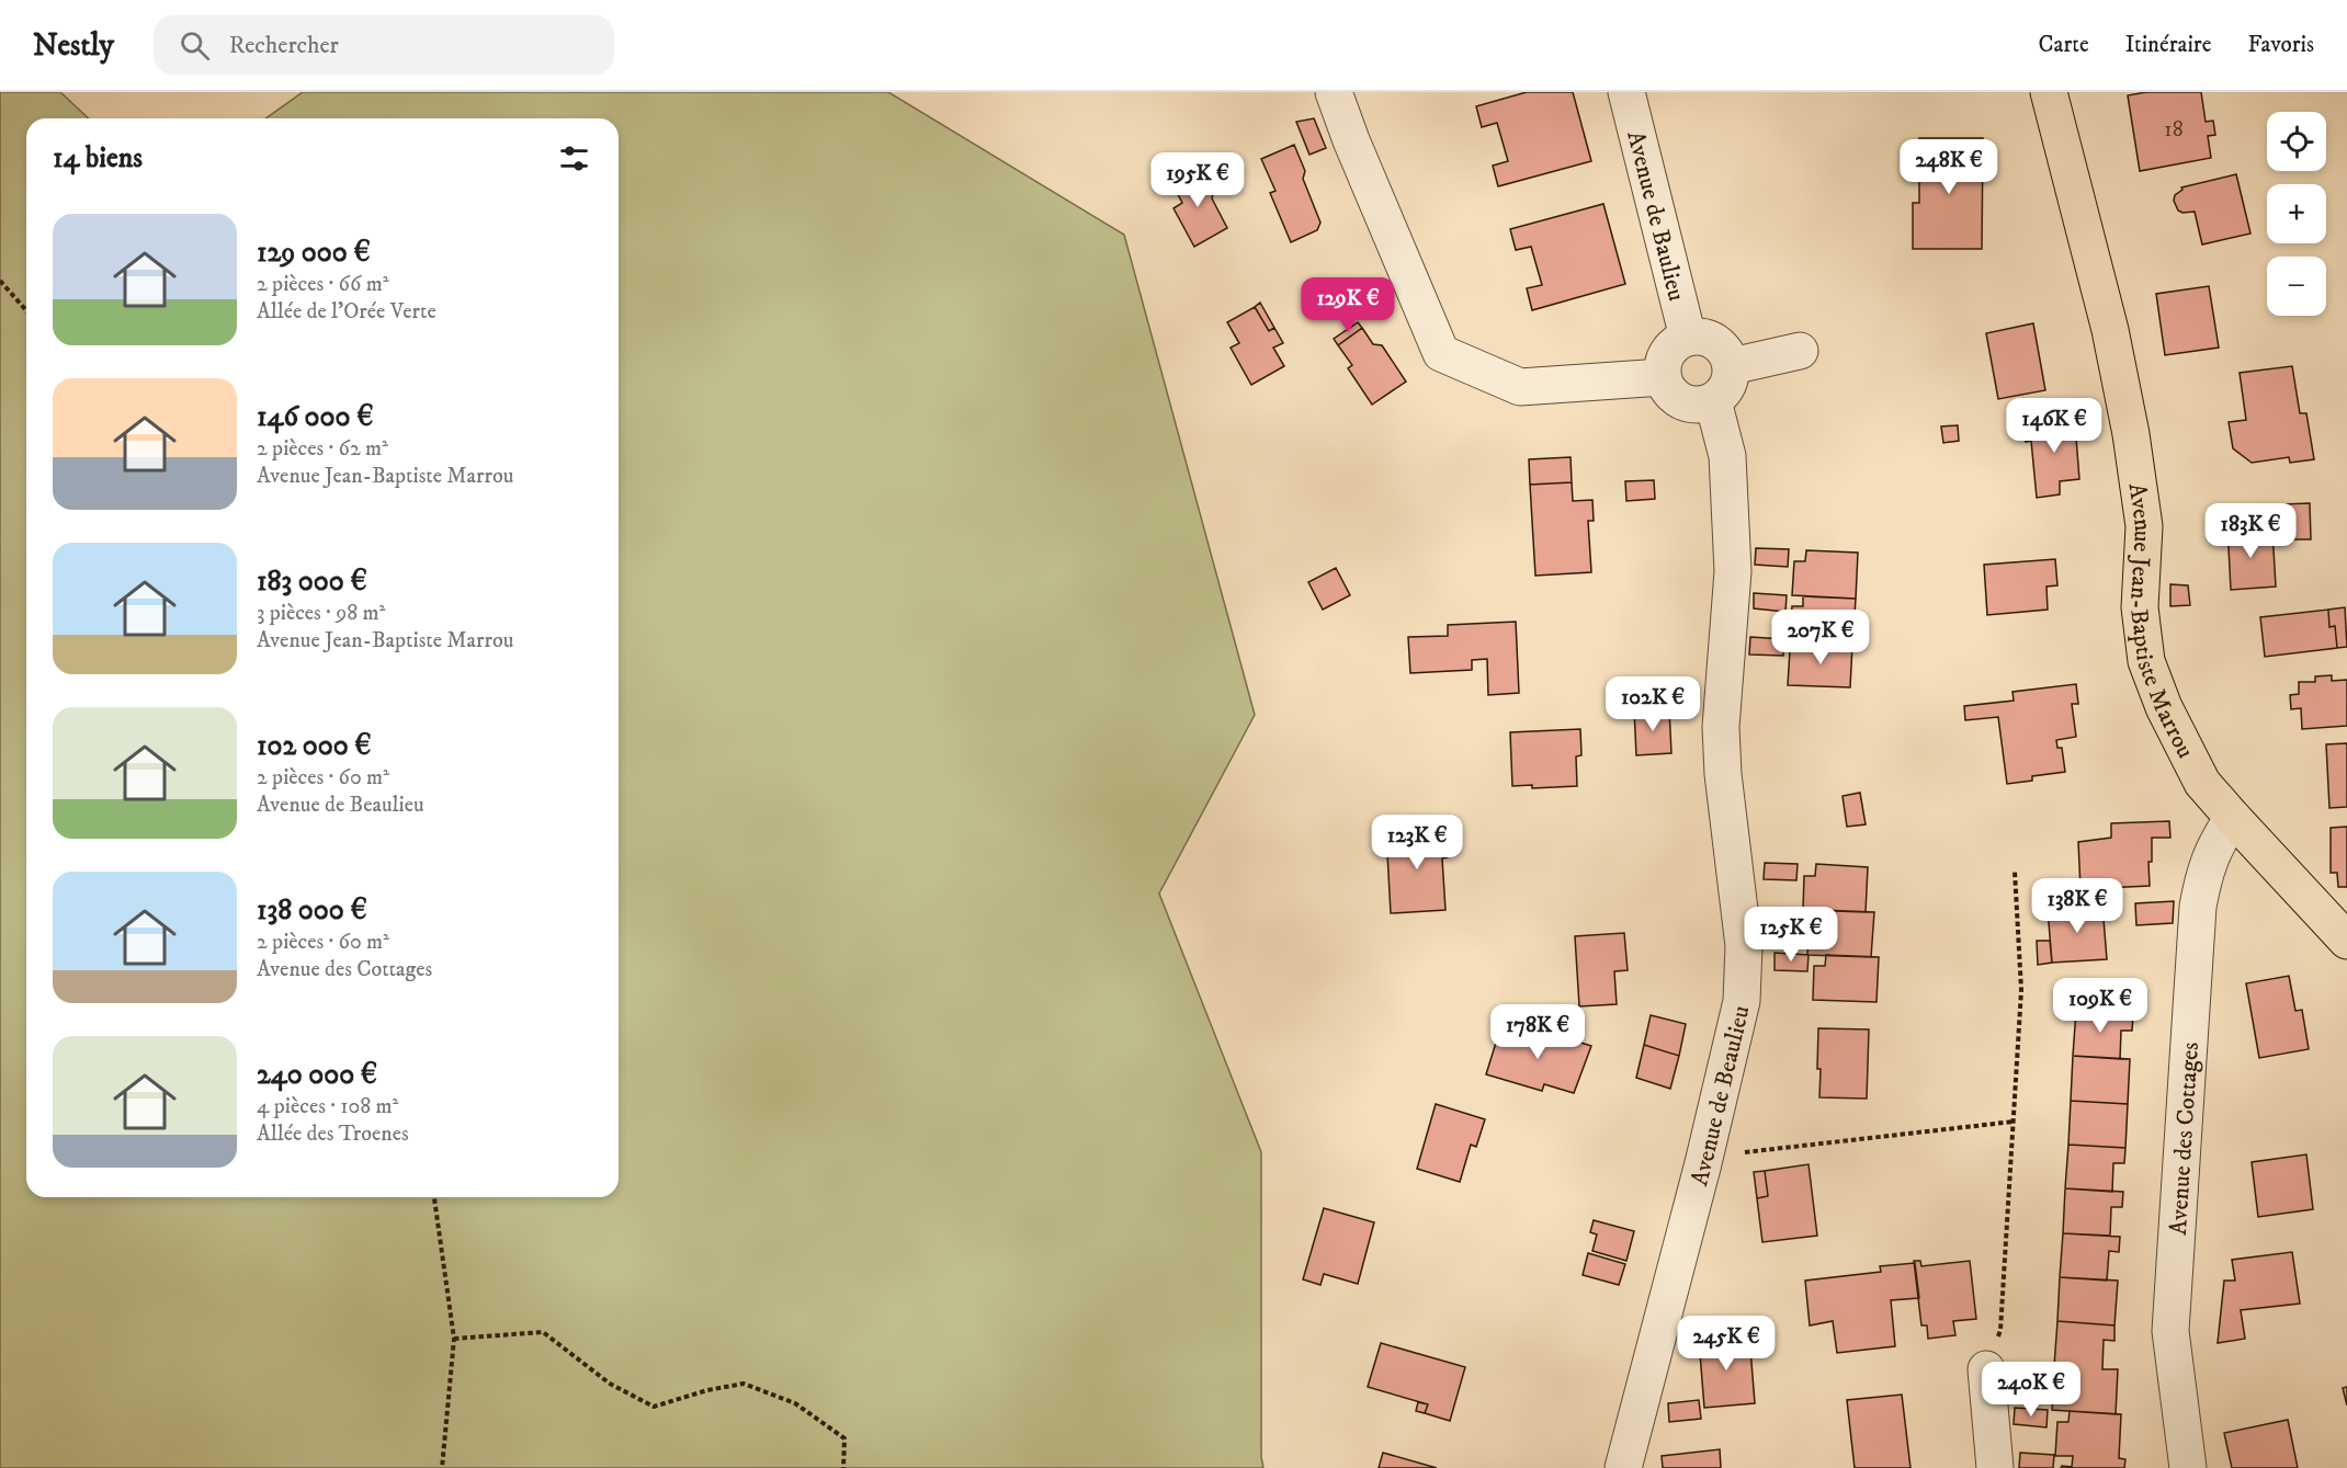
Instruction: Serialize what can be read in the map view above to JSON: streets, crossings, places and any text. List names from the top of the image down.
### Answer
{
  "streets": {
    "main road": ["Avenue Jean-Baptiste Marrou"],
    "street": ["Avenue de Baulieu", "Avenue de Beaulieu", "Avenue des Cottages"]
  },
  "crossings": [
    ["Avenue de Baulieu", "Avenue de Beaulieu"],
    ["Avenue Jean-Baptiste Marrou", "Avenue des Cottages"]
  ],
  "house_numbers": ["18"],
  "page": {
    "header": "Nestly",
    "search": "Rechercher",
    "nav": ["Carte", "Itinéraire", "Favoris"],
    "map_buttons": ["+", "−"],
    "heading": "14 biens",
    "price": [
      "248K €",
      "195K €",
      "129K €",
      "146K €",
      "183K €",
      "207K €",
      "102K €",
      "123K €",
      "138K €",
      "125K €",
      "109K €",
      "178K €",
      "245K €",
      "240K €"
    ],
    "list": [
      {
        "name": "129 000 €",
        "note": "2 pièces · 66 m² · Allée de l'Orée Verte"
      },
      {
        "name": "146 000 €",
        "note": "2 pièces · 62 m² · Avenue Jean-Baptiste Marrou"
      },
      {
        "name": "183 000 €",
        "note": "3 pièces · 98 m² · Avenue Jean-Baptiste Marrou"
      },
      {
        "name": "102 000 €",
        "note": "2 pièces · 60 m² · Avenue de Beaulieu"
      },
      {
        "name": "138 000 €",
        "note": "2 pièces · 60 m² · Avenue des Cottages"
      },
      {
        "name": "240 000 €",
        "note": "4 pièces · 108 m² · Allée des Troenes"
      }
    ]
  }
}
